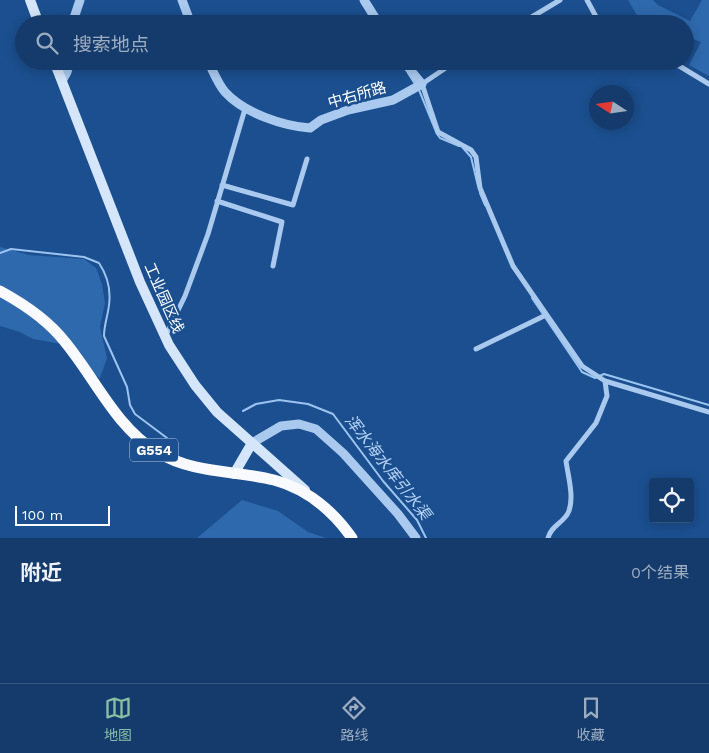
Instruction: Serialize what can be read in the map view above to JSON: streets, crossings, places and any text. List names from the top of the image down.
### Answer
{
  "streets": {
    "highway": ["G554"],
    "main road": ["工业园区线"],
    "street": ["中右所路"]
  },
  "crossings": [
    ["工业园区线", "G554"]
  ],
  "water": ["浑水海水库引水渠"],
  "scale_bar": "100 m",
  "north": "left",
  "page": {
    "search": "搜索地点",
    "scale": "100 m",
    "heading": ["附近", "0个结果"],
    "nav": ["地图", "路线", "收藏"]
  }
}
